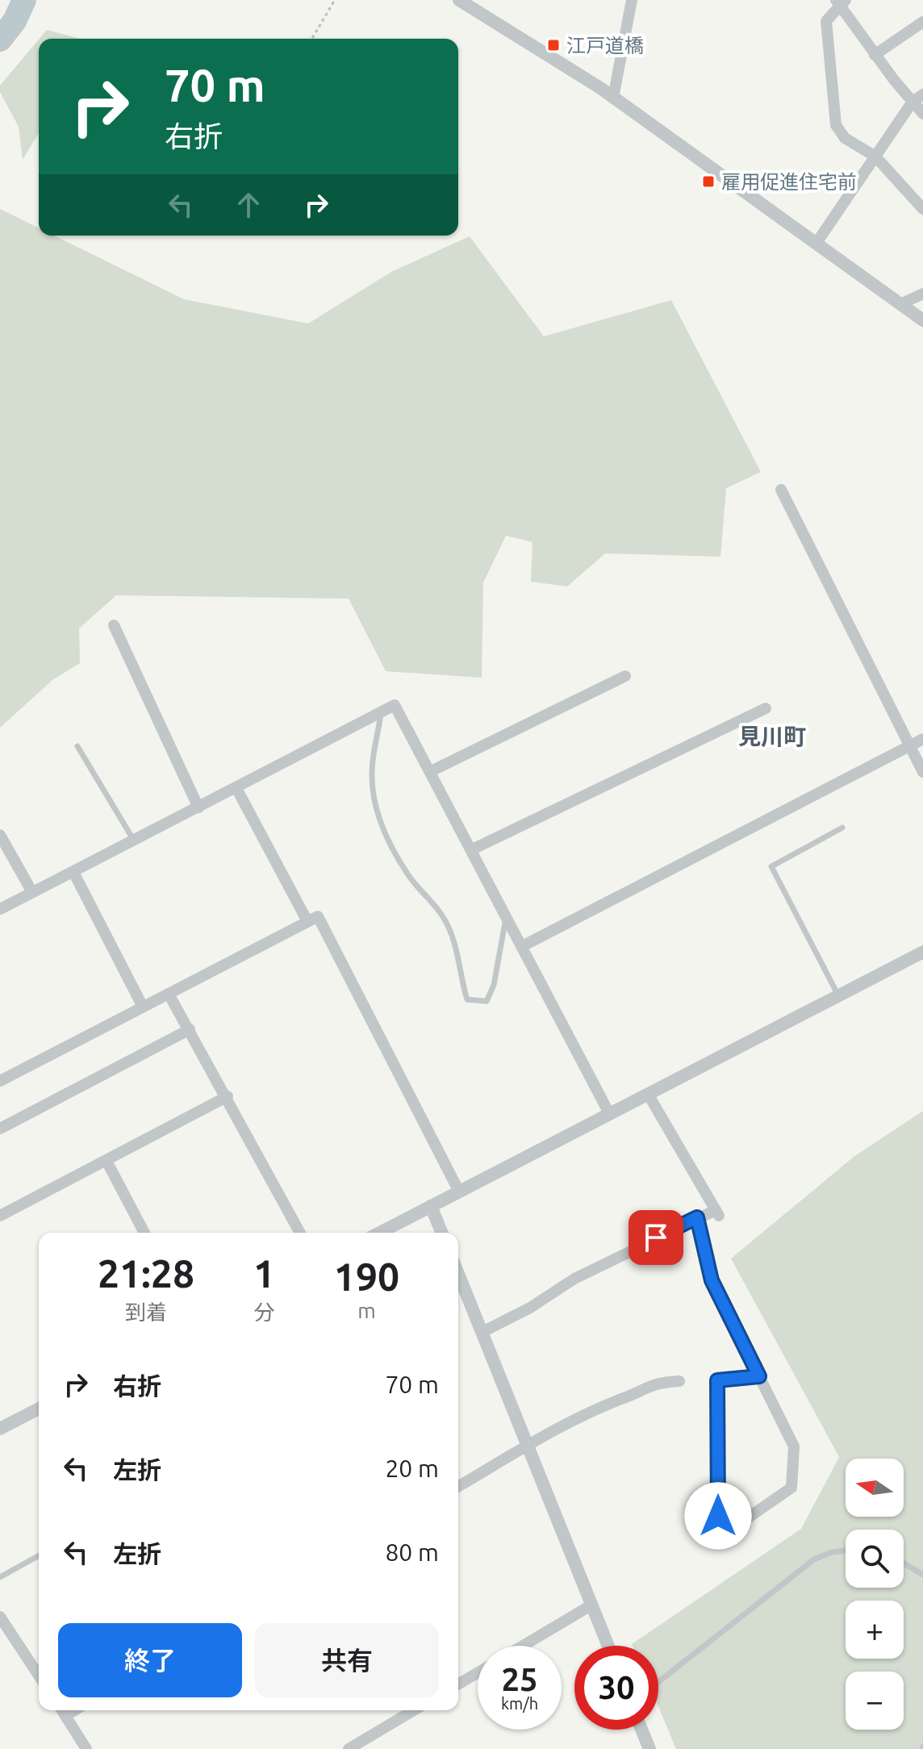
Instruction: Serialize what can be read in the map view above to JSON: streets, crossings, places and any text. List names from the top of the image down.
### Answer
{
  "districts": ["見川町"],
  "places": {
    "transit": ["江戸道橋", "雇用促進住宅前"]
  },
  "north": "left",
  "page": {
    "turn": ["70 m", "右折"],
    "eta": [
      "21:28",
      "到着",
      "1",
      "分",
      "190",
      "m"
    ],
    "list": [
      {
        "name": "右折",
        "value": "70 m"
      },
      {
        "name": "左折",
        "value": "20 m"
      },
      {
        "name": "左折",
        "value": "80 m"
      }
    ],
    "map_buttons": ["+", "−"],
    "buttons": ["終了", "共有"],
    "speed": "25 km/h",
    "limit": "30"
  }
}
